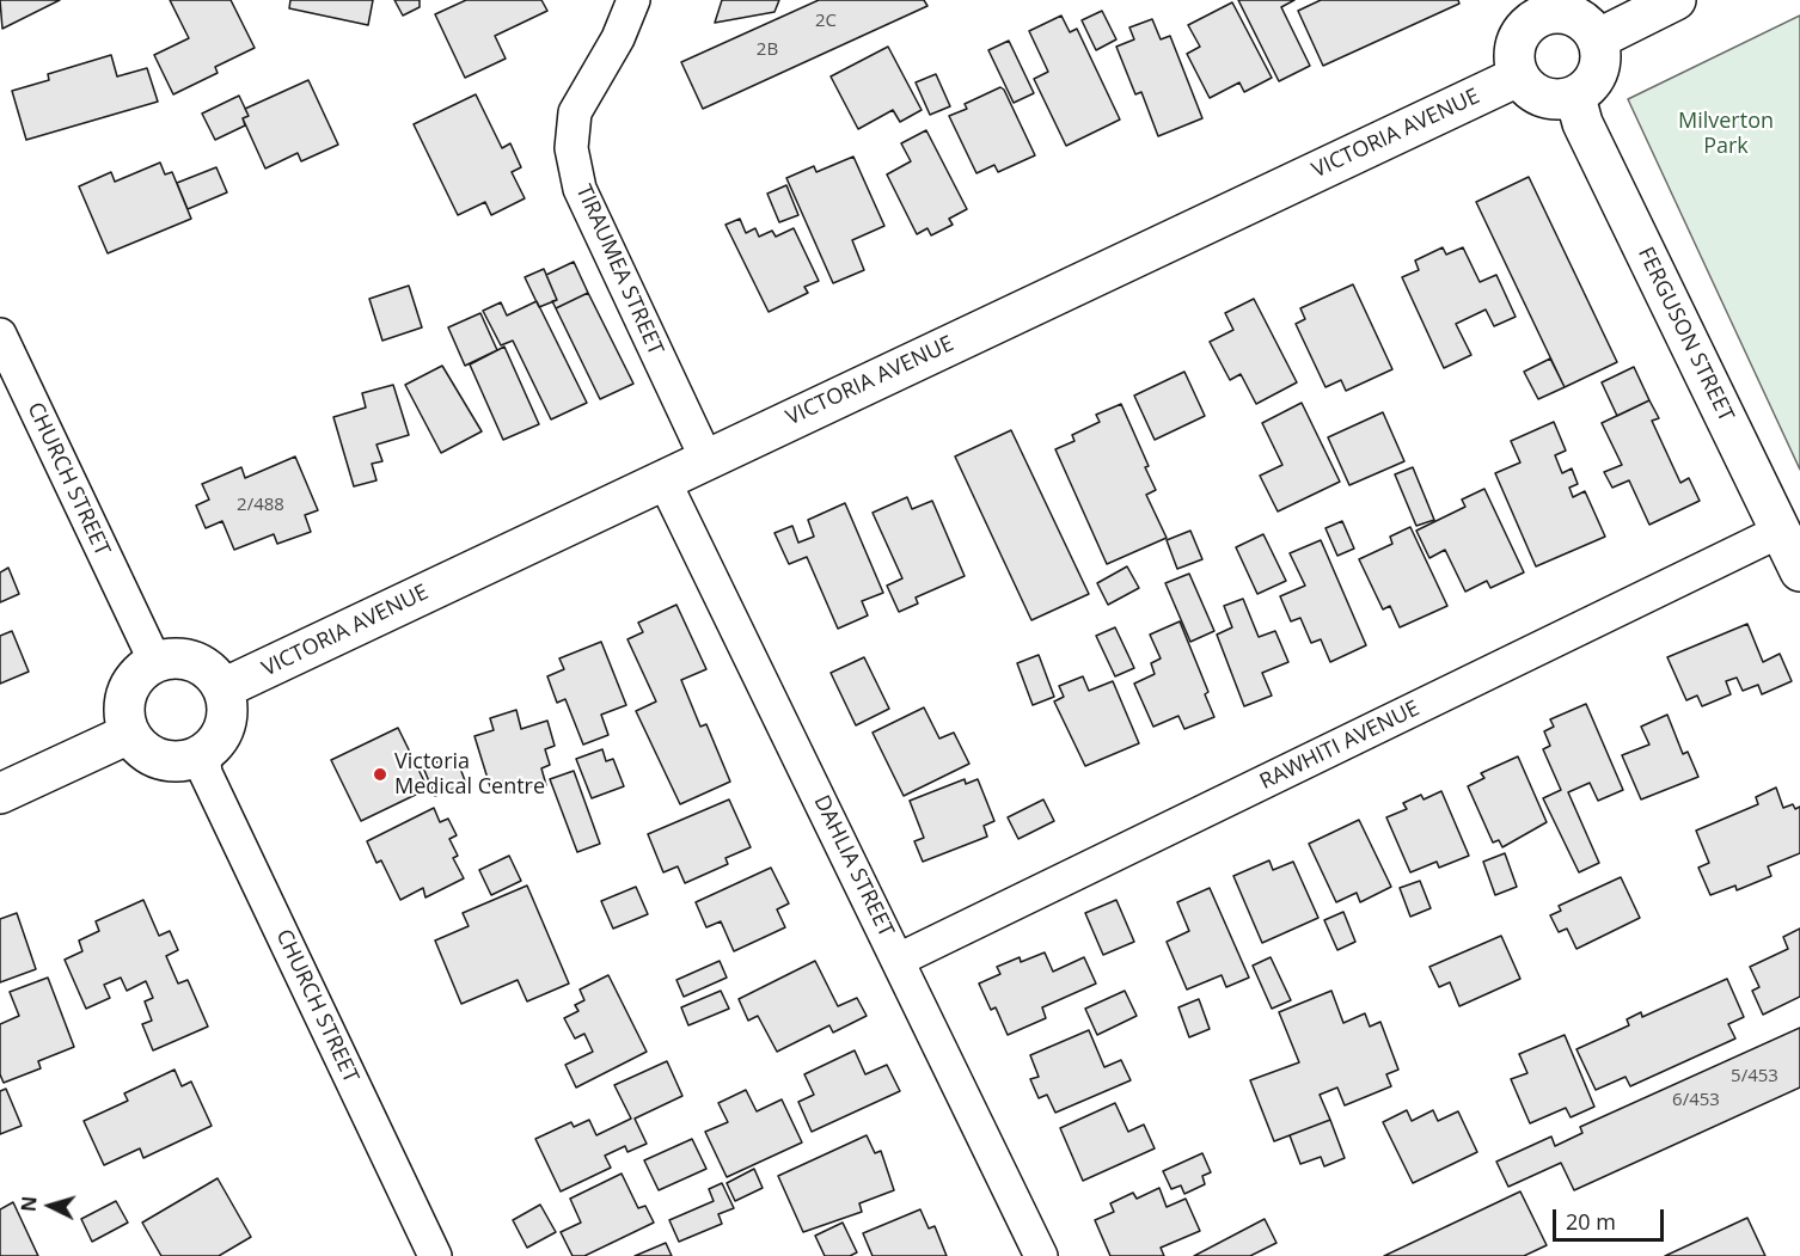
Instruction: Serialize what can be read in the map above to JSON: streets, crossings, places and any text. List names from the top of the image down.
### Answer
{
  "streets": {
    "street": [
      "VICTORIA AVENUE",
      "TIRAUMEA STREET",
      "FERGUSON STREET",
      "CHURCH STREET",
      "RAWHITI AVENUE",
      "DAHLIA STREET"
    ]
  },
  "crossings": [
    ["VICTORIA AVENUE", "TIRAUMEA STREET"],
    ["VICTORIA AVENUE", "FERGUSON STREET"],
    ["VICTORIA AVENUE", "CHURCH STREET"],
    ["VICTORIA AVENUE", "DAHLIA STREET"],
    ["FERGUSON STREET", "RAWHITI AVENUE"],
    ["RAWHITI AVENUE", "DAHLIA STREET"]
  ],
  "parks": ["Milverton Park"],
  "places": ["Victoria Medical Centre"],
  "house_numbers": [
    "2C",
    "2B",
    "2/488",
    "5/453",
    "6/453"
  ],
  "scale_bar": "20 m",
  "north": "left"
}
